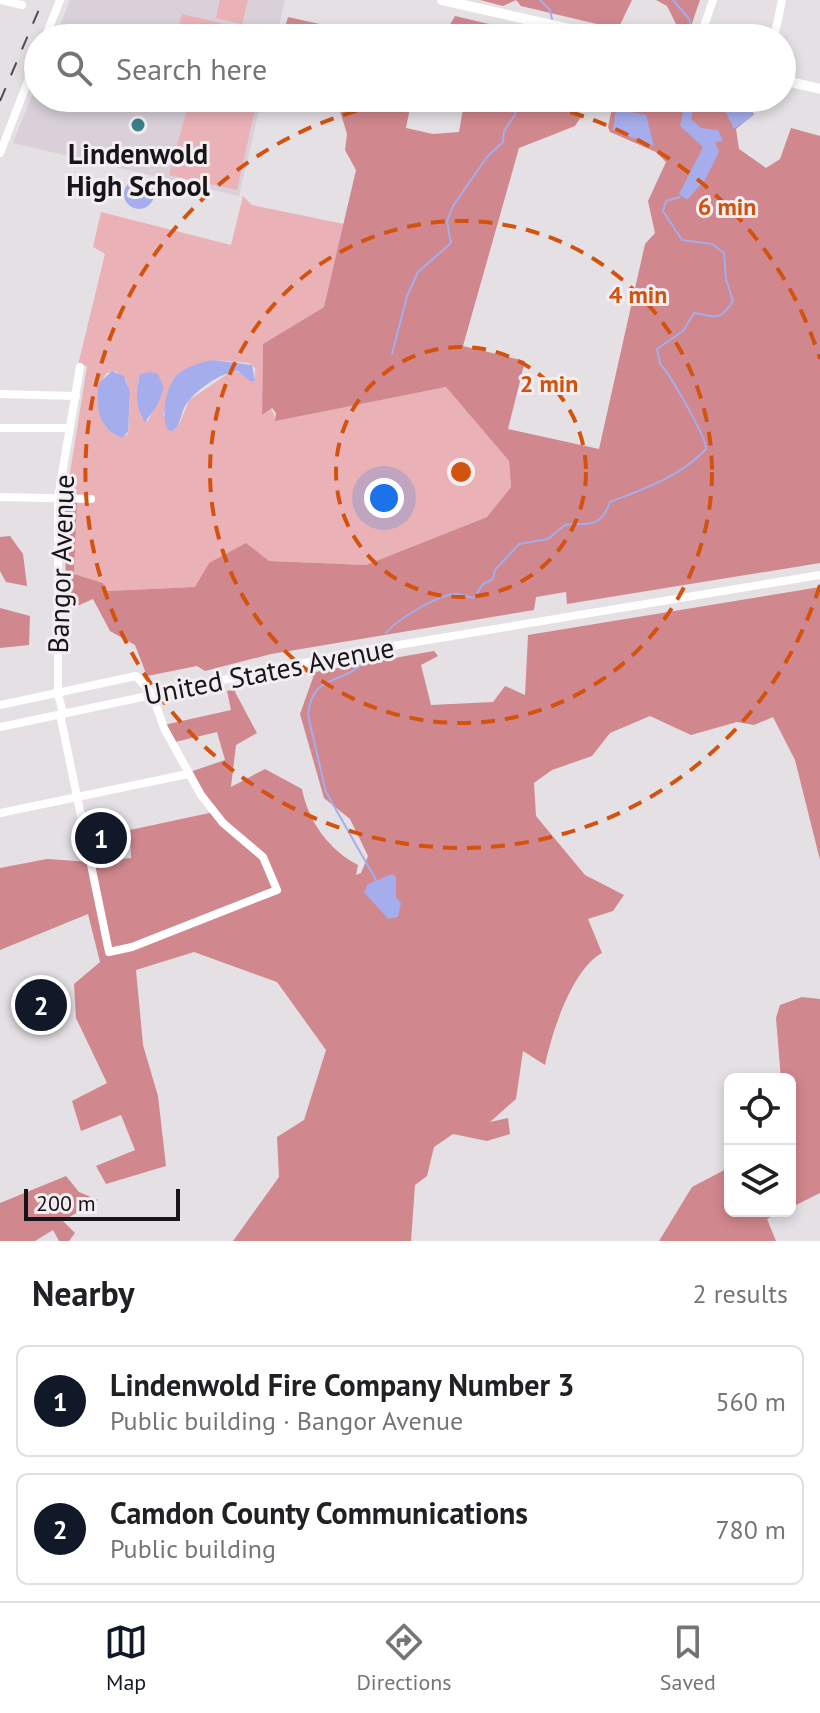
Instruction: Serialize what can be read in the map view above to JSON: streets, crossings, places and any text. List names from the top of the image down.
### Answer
{
  "streets": {
    "street": ["Bangor Avenue", "United States Avenue"]
  },
  "crossings": [
    ["Bangor Avenue", "United States Avenue"]
  ],
  "places": ["Lindenwold High School"],
  "scale_bar": "200 m",
  "page": {
    "search": "Search here",
    "pins": ["1", "2"],
    "scale": "200 m",
    "heading": ["Nearby", "2 results"],
    "list": [
      {
        "mark": "1",
        "name": "Lindenwold Fire Company Number 3",
        "note": "Public building · Bangor Avenue",
        "value": "560 m"
      },
      {
        "mark": "2",
        "name": "Camdon County Communications",
        "note": "Public building",
        "value": "780 m"
      }
    ],
    "nav": ["Map", "Directions", "Saved"]
  },
  "rings": ["6 min", "4 min", "2 min"]
}
